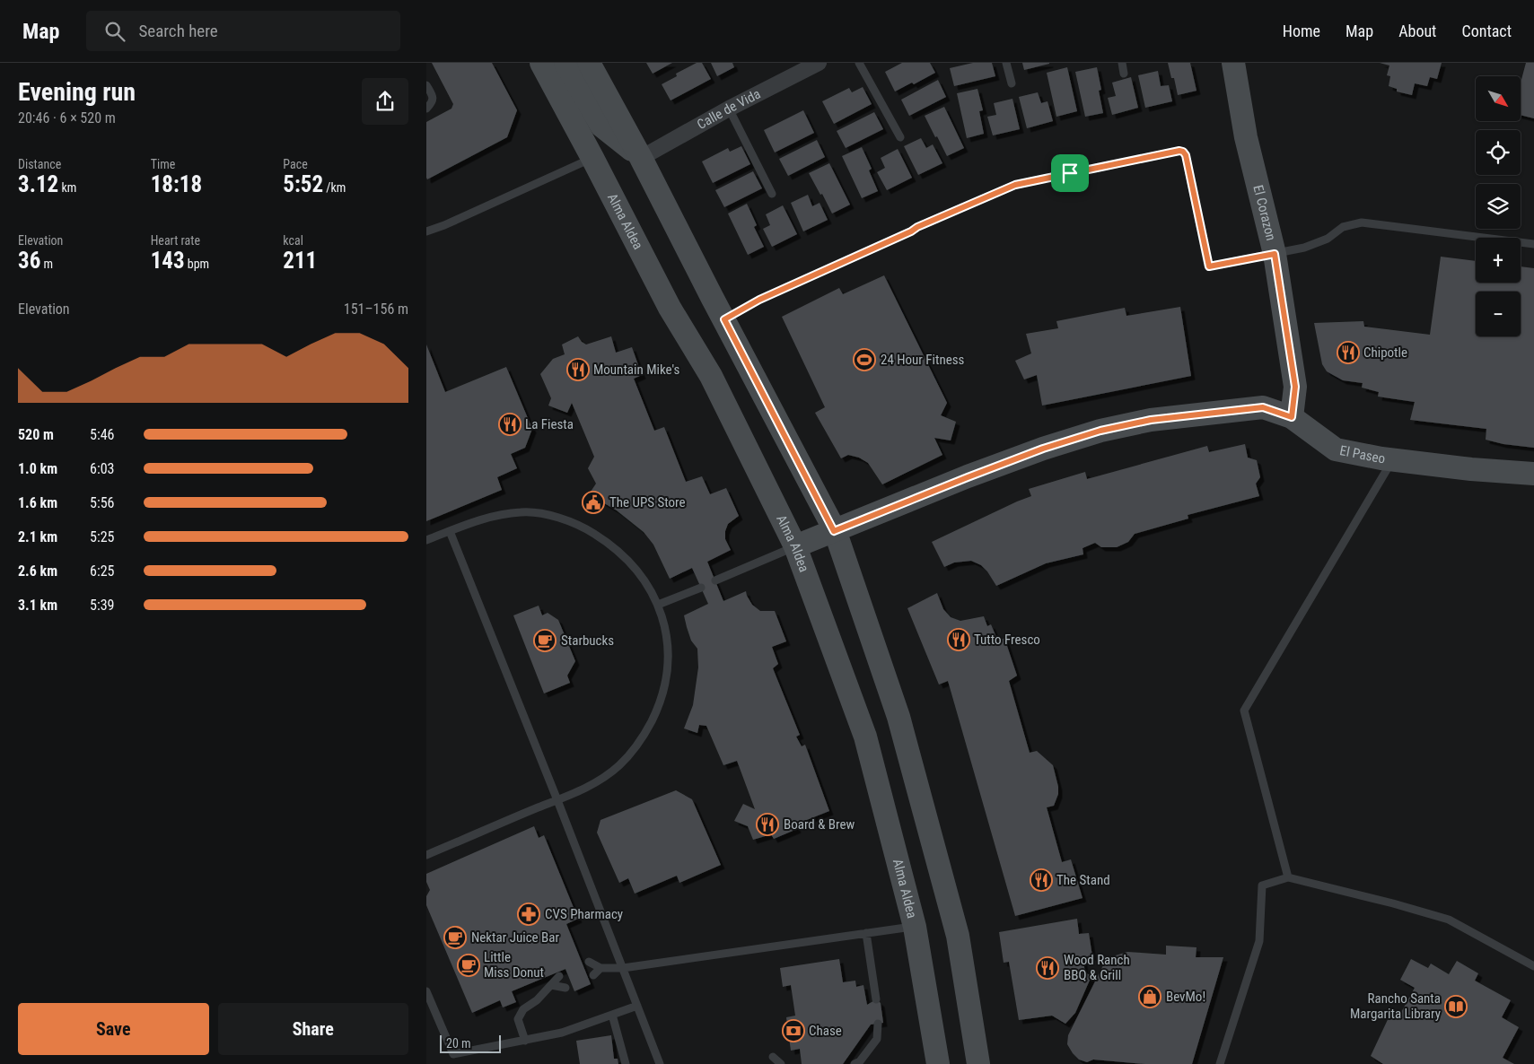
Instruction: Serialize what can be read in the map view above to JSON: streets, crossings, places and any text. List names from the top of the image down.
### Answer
{
  "streets": {
    "main road": ["El Corazon", "Alma Aldea", "El Paseo"],
    "street": ["Calle de Vida"]
  },
  "crossings": [
    ["El Corazon", "El Paseo"],
    ["Alma Aldea", "El Paseo"]
  ],
  "places": {
    "restaurant": [
      "Chipotle",
      "Mountain Mike's",
      "La Fiesta",
      "Tutto Fresco",
      "Board & Brew",
      "The Stand",
      "Wood Ranch BBQ & Grill"
    ],
    "sports": ["24 Hour Fitness"],
    "public building": ["The UPS Store"],
    "cafe": ["Starbucks", "Nektar Juice Bar", "Little Miss Donut"],
    "pharmacy": ["CVS Pharmacy"],
    "shop": ["BevMo!"],
    "library": ["Rancho Santa Margarita Library"],
    "bank": ["Chase"]
  },
  "scale_bar": "20 m",
  "north": "bottom right",
  "page": {
    "header": "Map",
    "search": "Search here",
    "nav": [
      "Home",
      "Map",
      "About",
      "Contact"
    ],
    "heading": ["Evening run", "20:46 · 6 × 520 m"],
    "map_buttons": ["+", "−"],
    "stats": [
      ["Distance", "3.12 km"],
      ["Time", "18:18"],
      ["Pace", "5:52 /km"],
      ["Elevation", "36 m"],
      ["Heart rate", "143 bpm"],
      ["kcal", "211"]
    ],
    "chart": ["Elevation", "151–156 m"],
    "list": [
      {
        "name": "520 m",
        "note": "5:46"
      },
      {
        "name": "1.0 km",
        "note": "6:03"
      },
      {
        "name": "1.6 km",
        "note": "5:56"
      },
      {
        "name": "2.1 km",
        "note": "5:25"
      },
      {
        "name": "2.6 km",
        "note": "6:25"
      },
      {
        "name": "3.1 km",
        "note": "5:39"
      }
    ],
    "buttons": ["Save", "Share"],
    "scale": "20 m"
  }
}
